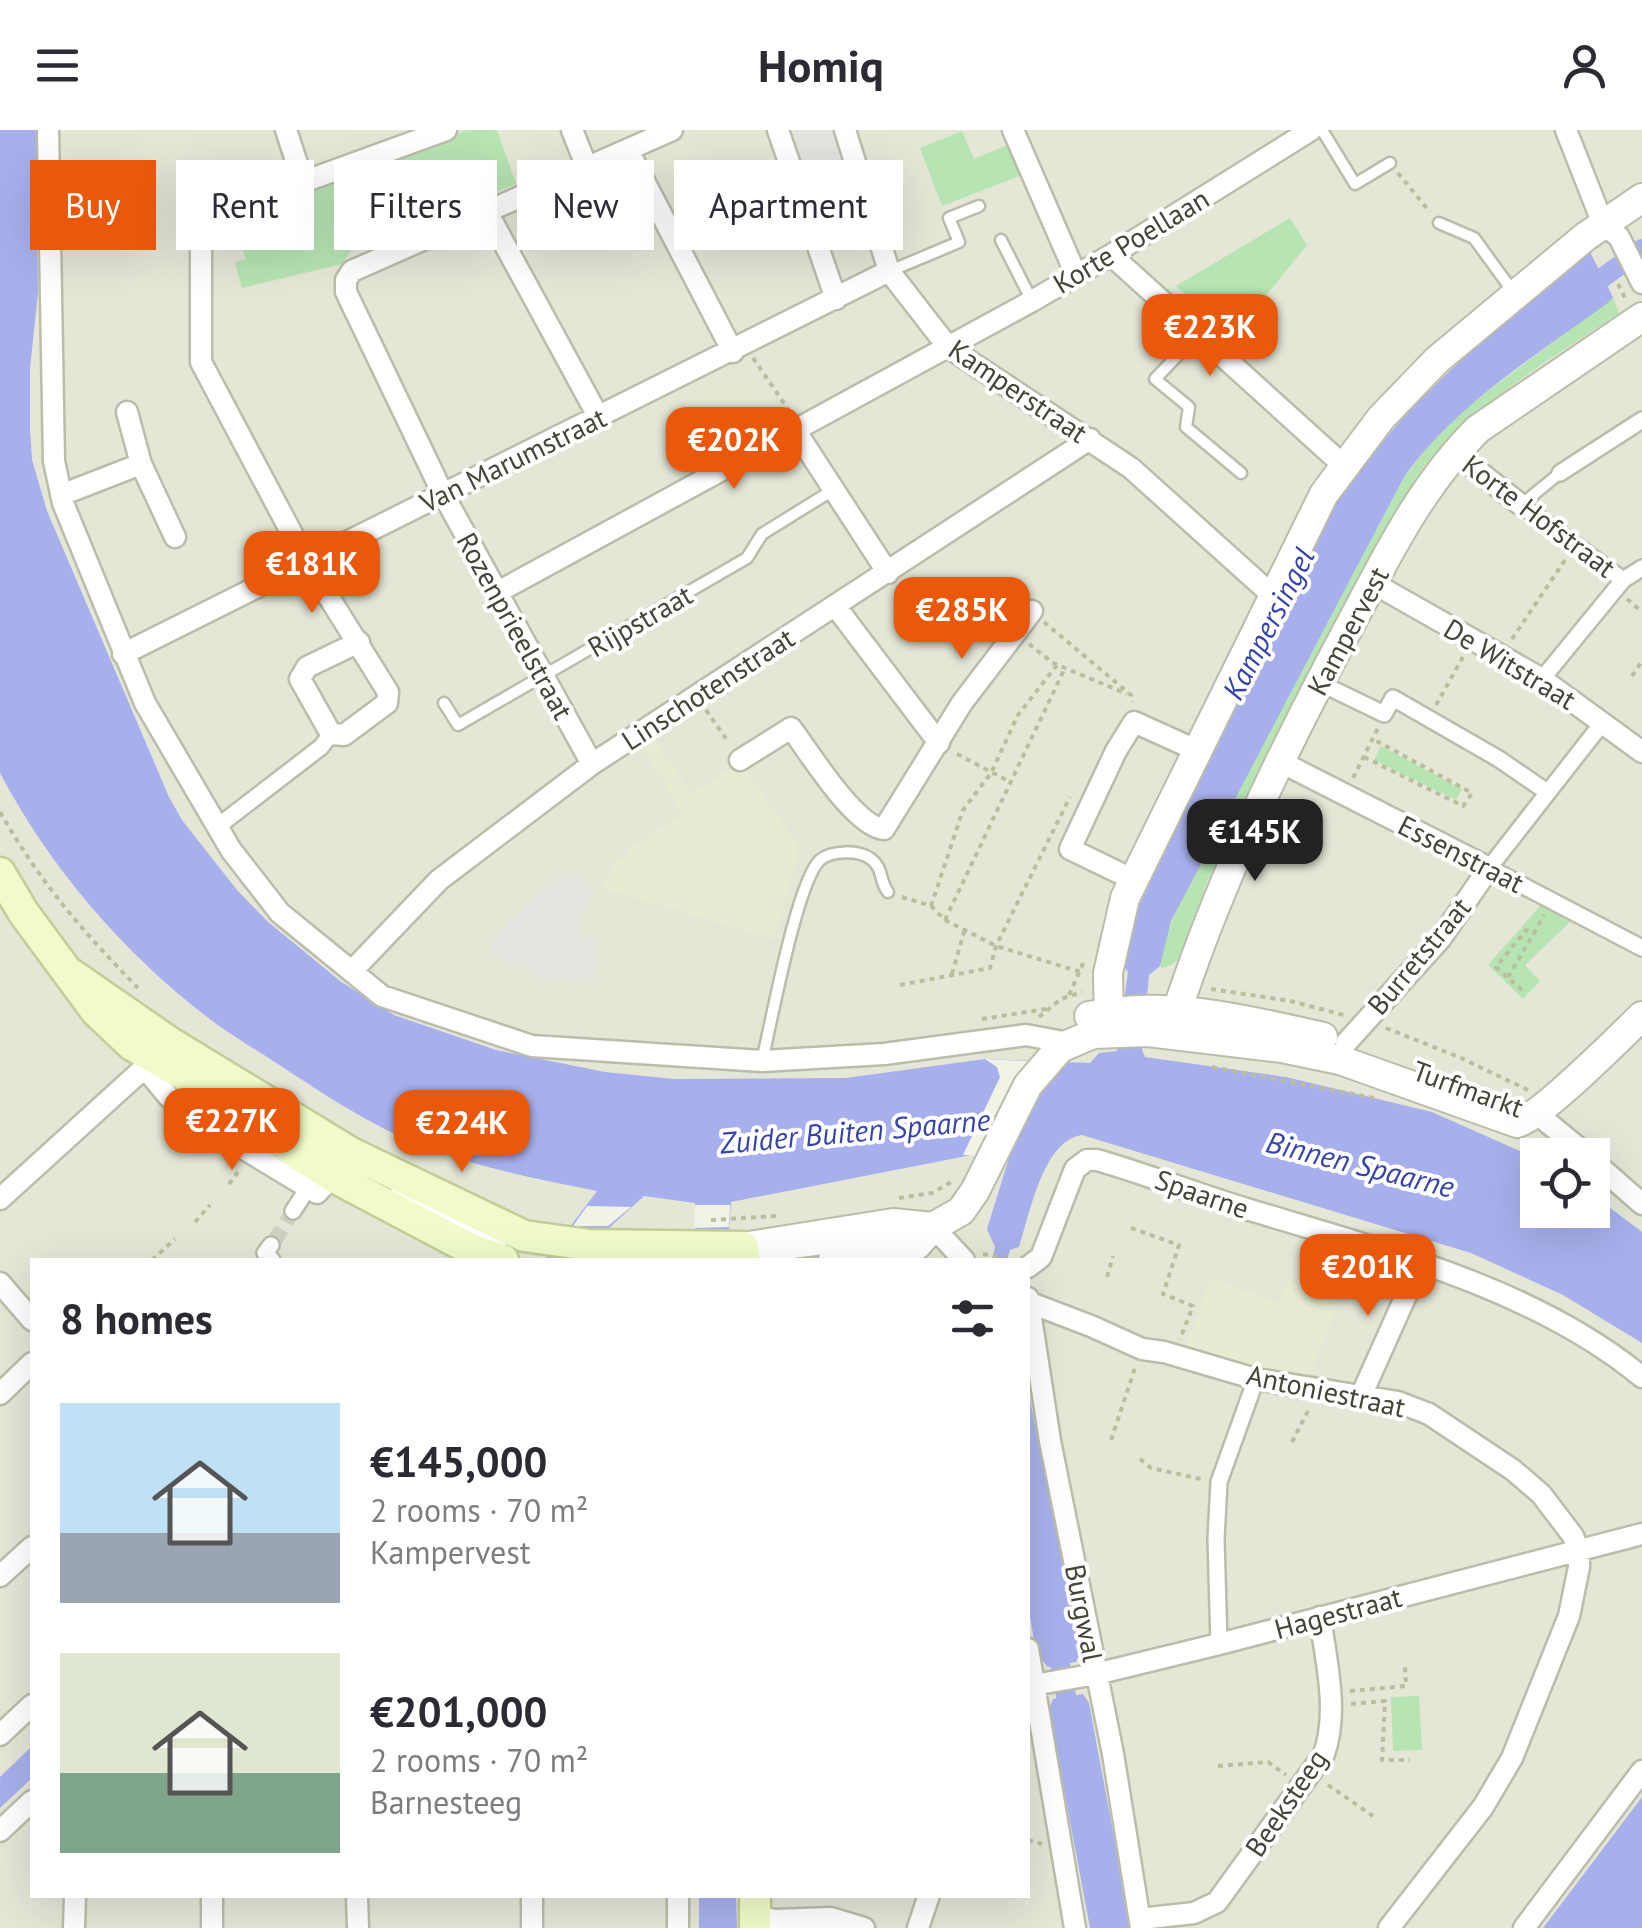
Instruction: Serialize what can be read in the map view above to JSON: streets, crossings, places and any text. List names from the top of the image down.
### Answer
{
  "streets": {
    "street": [
      "Korte Poellaan",
      "Kamperstraat",
      "Van Marumstraat",
      "Korte Hofstraat",
      "Rozenprieelstraat",
      "Kampervest",
      "De Witstraat",
      "Linschotenstraat",
      "Essenstraat",
      "Burretstraat",
      "Turfmarkt",
      "Spaarne",
      "Antoniestraat",
      "Burgwal",
      "Hagestraat",
      "Beeksteeg"
    ],
    "lane": ["Rijpstraat"]
  },
  "crossings": [
    ["Korte Poellaan", "Kamperstraat"],
    ["Korte Poellaan", "Rozenprieelstraat"],
    ["Kamperstraat", "Van Marumstraat"],
    ["Kamperstraat", "Linschotenstraat"],
    ["Van Marumstraat", "Rozenprieelstraat"],
    ["Korte Hofstraat", "Kampervest"],
    ["Rijpstraat", "Rozenprieelstraat"],
    ["Rozenprieelstraat", "Linschotenstraat"],
    ["Kampervest", "De Witstraat"],
    ["Kampervest", "Essenstraat"],
    ["Kampervest", "Turfmarkt"],
    ["Essenstraat", "Burretstraat"],
    ["Burretstraat", "Turfmarkt"],
    ["Antoniestraat", "Hagestraat"],
    ["Burgwal", "Hagestraat"],
    ["Burgwal", "Beeksteeg"],
    ["Hagestraat", "Beeksteeg"]
  ],
  "water": ["Kampersingel", "Zuider Buiten Spaarne", "Binnen Spaarne"],
  "page": {
    "header": "Homiq",
    "chip": [
      "Buy",
      "Rent",
      "Filters",
      "New",
      "Apartment"
    ],
    "price": [
      "€223K",
      "€202K",
      "€181K",
      "€285K",
      "€145K",
      "€227K",
      "€224K",
      "€201K"
    ],
    "heading": "8 homes",
    "list": [
      {
        "name": "€145,000",
        "note": "2 rooms · 70 m² · Kampervest"
      },
      {
        "name": "€201,000",
        "note": "2 rooms · 70 m² · Barnesteeg"
      }
    ]
  }
}
